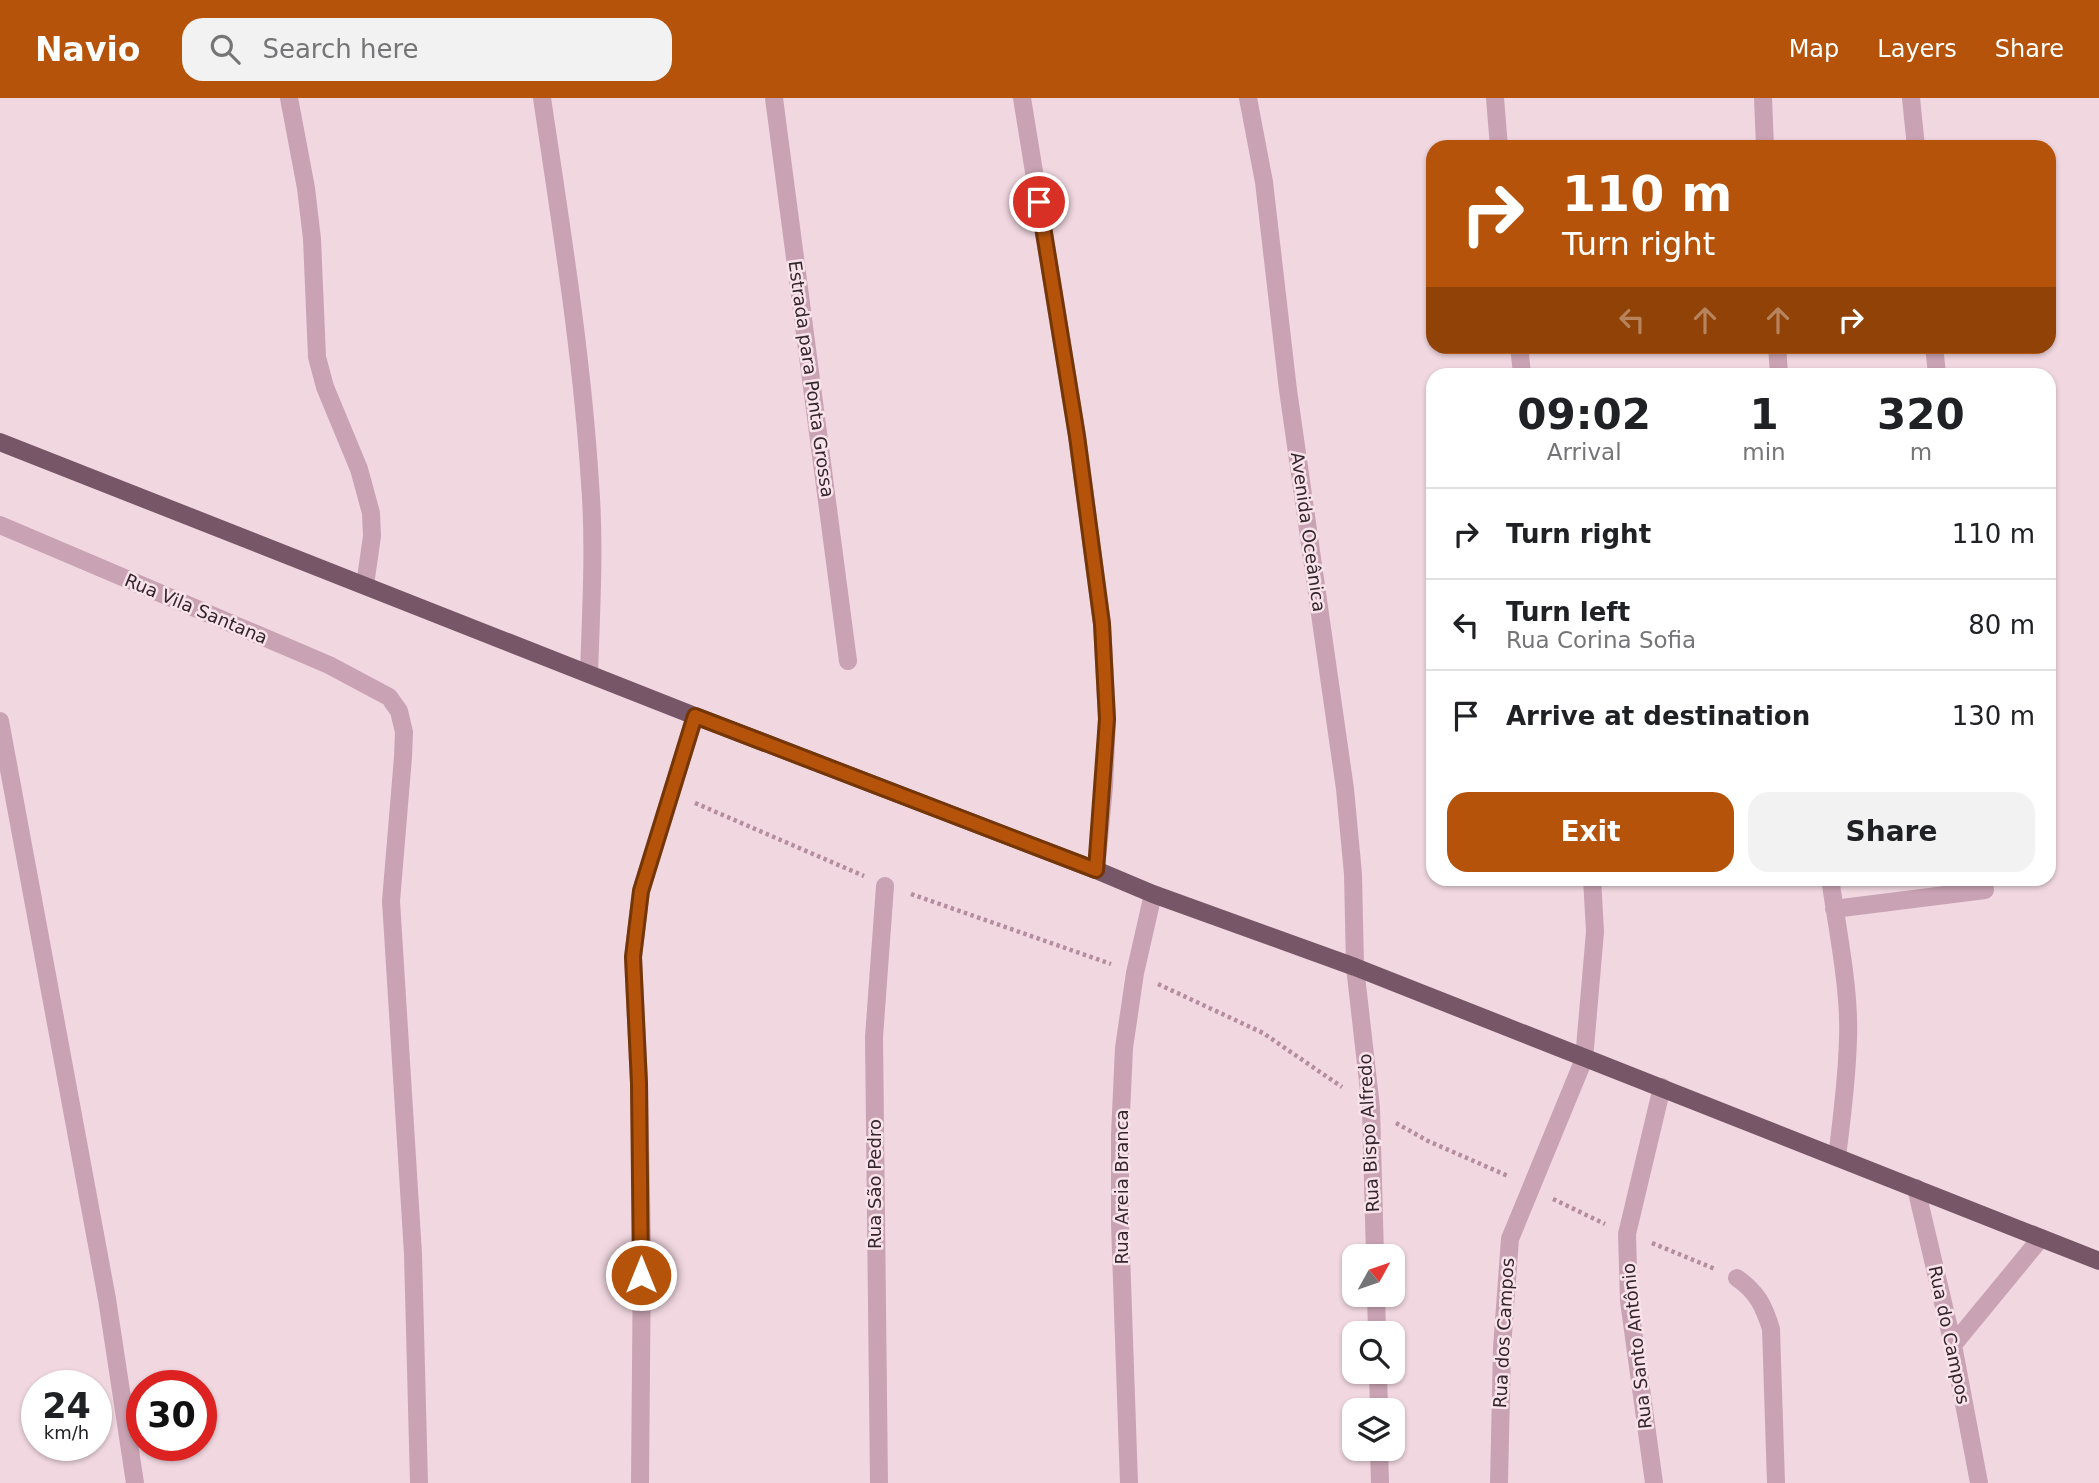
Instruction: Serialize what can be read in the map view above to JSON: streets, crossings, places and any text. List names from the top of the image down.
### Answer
{
  "streets": {
    "street": [
      "Estrada para Ponta Grossa",
      "Avenida Oceânica",
      "Rua Vila Santana",
      "Rua Bispo Alfredo",
      "Rua São Pedro",
      "Rua Areia Branca",
      "Rua dos Campos",
      "Rua do Campos",
      "Rua Santo Antônio"
    ]
  },
  "crossings": [
    ["Avenida Oceânica", "Rua Bispo Alfredo"]
  ],
  "north": "top right",
  "page": {
    "header": "Navio",
    "search": "Search here",
    "nav": ["Map", "Layers", "Share"],
    "turn": ["110 m", "Turn right"],
    "eta": [
      "09:02",
      "Arrival",
      "1",
      "min",
      "320",
      "m"
    ],
    "list": [
      {
        "name": "Turn right",
        "value": "110 m"
      },
      {
        "name": "Turn left",
        "note": "Rua Corina Sofia",
        "value": "80 m"
      },
      {
        "name": "Arrive at destination",
        "value": "130 m"
      }
    ],
    "buttons": ["Exit", "Share"],
    "speed": "24 km/h",
    "limit": "30"
  }
}
